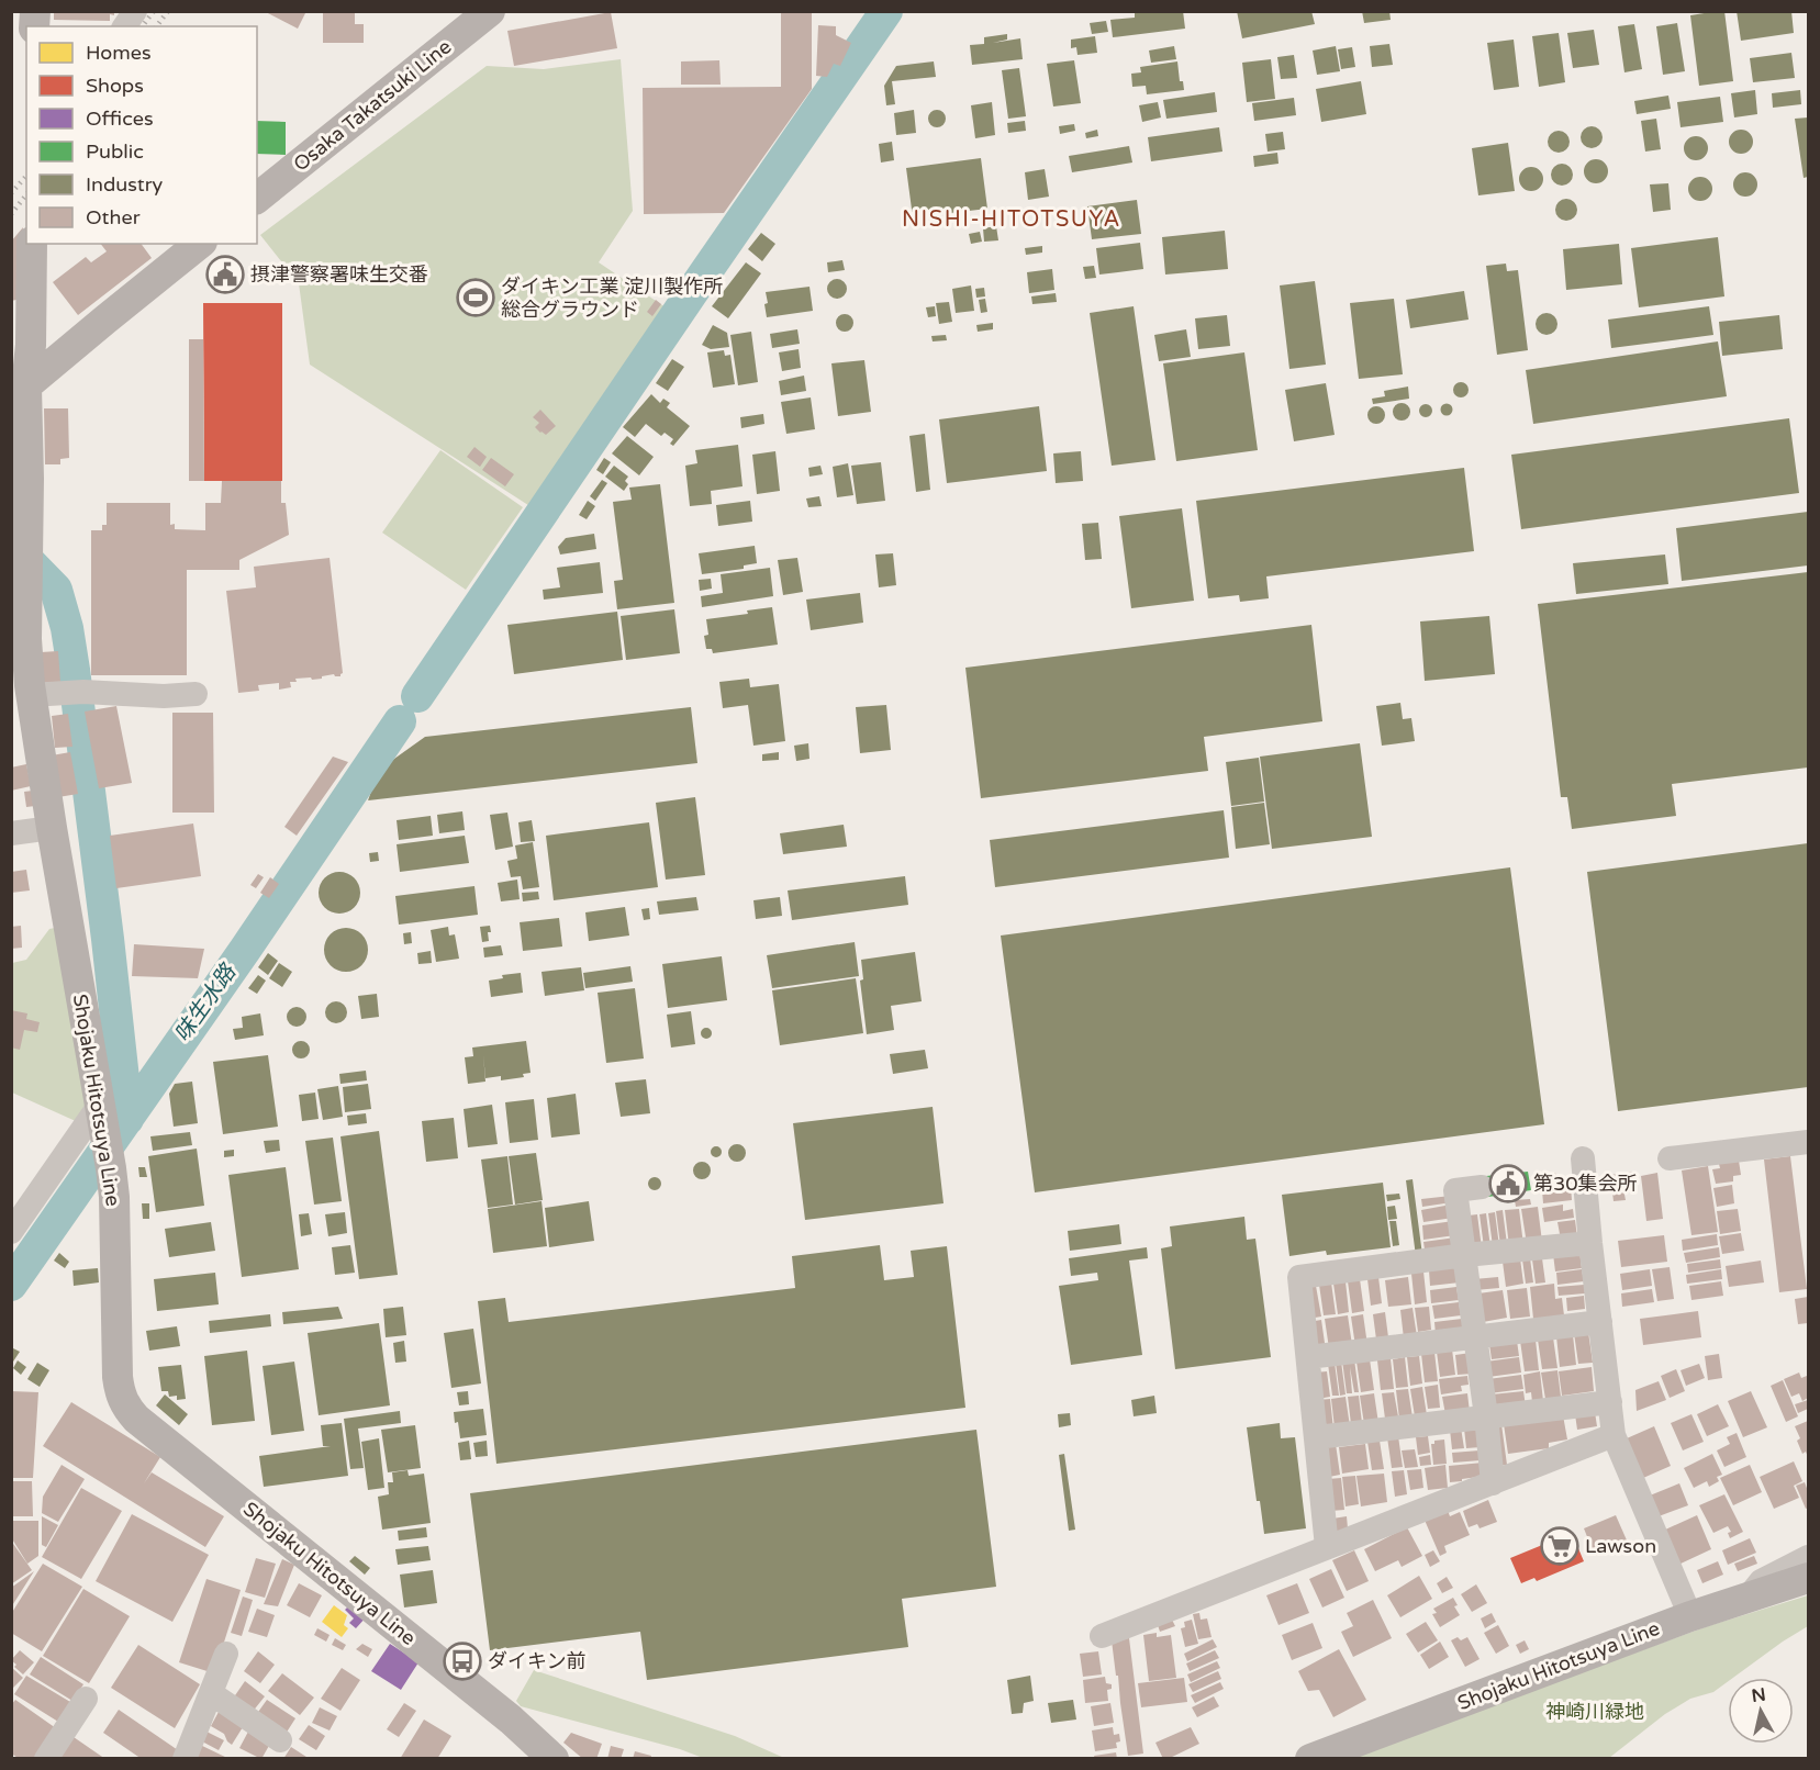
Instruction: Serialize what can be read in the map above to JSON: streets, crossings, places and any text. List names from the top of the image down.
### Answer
{
  "streets": {
    "main road": ["Osaka Takatsuki Line", "Shojaku Hitotsuya Line"]
  },
  "districts": ["NISHI-HITOTSUYA"],
  "water": ["味生水路"],
  "parks": ["神崎川緑地"],
  "places": {
    "public building": ["摂津警察署味生交番", "第30集会所"],
    "sports": ["ダイキン工業 淀川製作所 総合グラウンド"],
    "supermarket": ["Lawson"],
    "bus stop": ["ダイキン前"]
  },
  "legend": [
    "Homes",
    "Shops",
    "Offices",
    "Public",
    "Industry",
    "Other"
  ],
  "north": "top"
}
